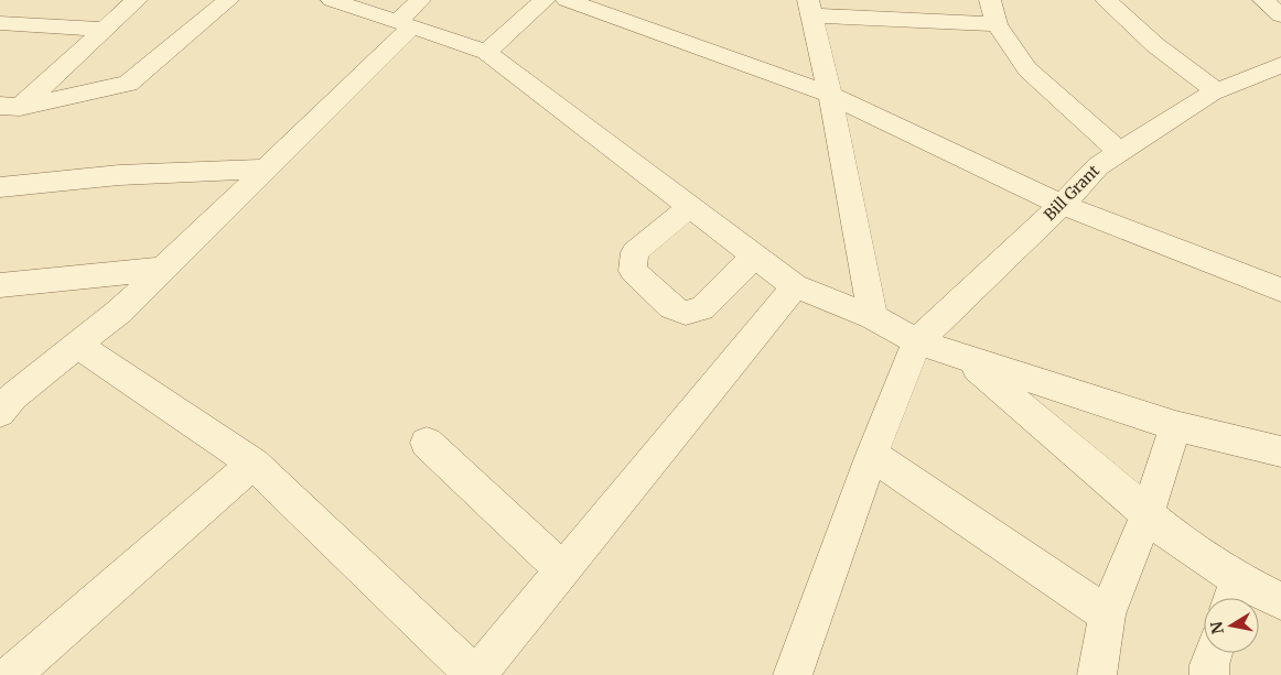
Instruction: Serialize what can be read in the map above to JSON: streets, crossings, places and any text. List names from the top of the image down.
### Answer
{
  "streets": {
    "street": ["Bill Grant"]
  },
  "north": "left"
}
